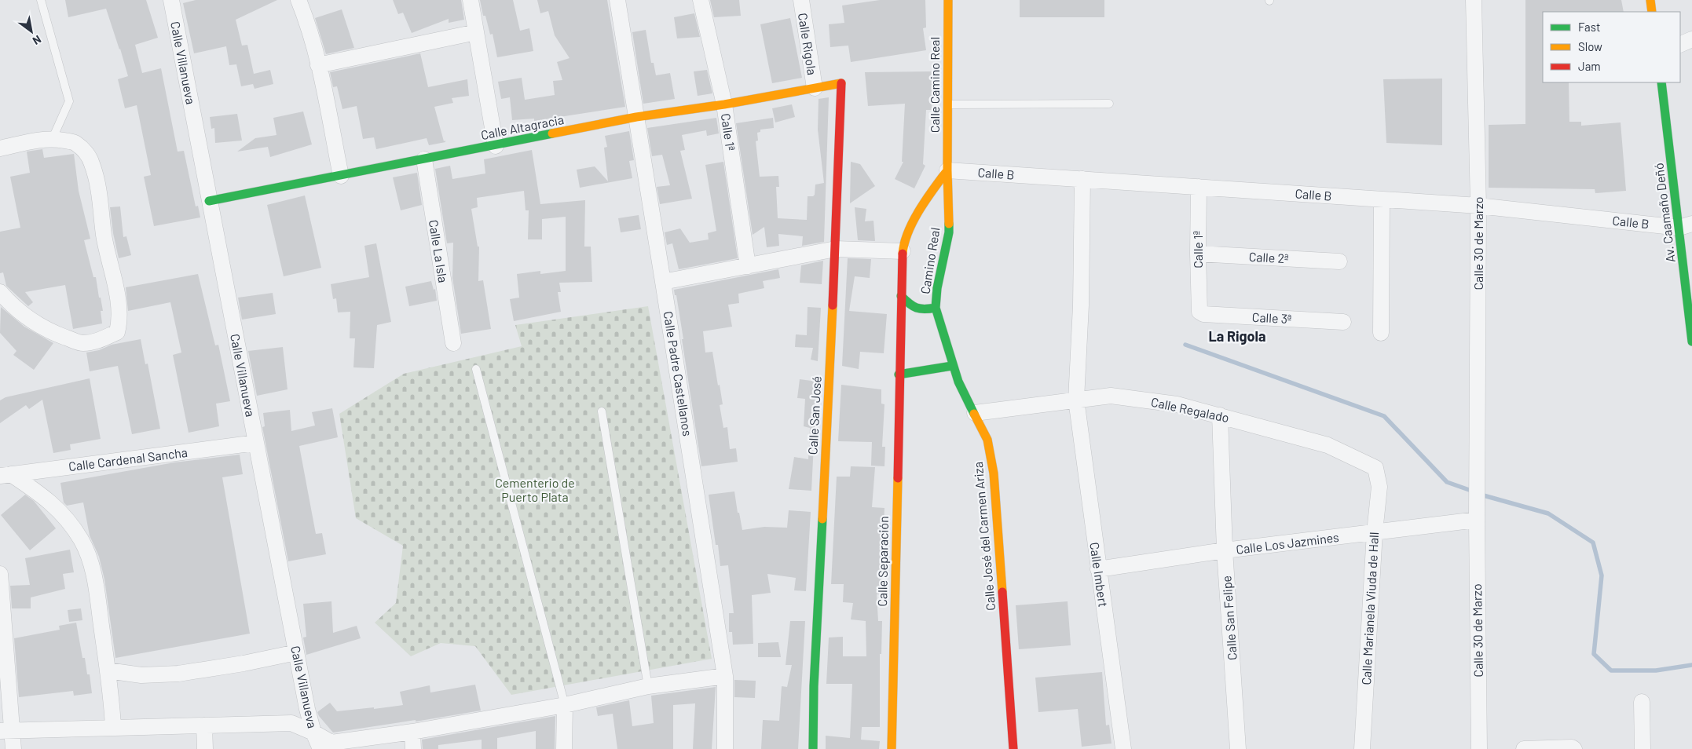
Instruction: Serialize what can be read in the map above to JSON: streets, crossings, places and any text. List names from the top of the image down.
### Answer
{
  "streets": {
    "street": [
      "Calle Rigola",
      "Calle Villanueva",
      "Calle Camino Real",
      "Calle Altagracia",
      "Calle 1ª",
      "Calle B",
      "Av. Caamaño Deñó",
      "Calle 30 de Marzo",
      "Calle La Isla",
      "Calle 2ª",
      "Camino Real",
      "Calle 3ª",
      "Calle Padre Castellanos",
      "Calle Regalado",
      "Calle San José",
      "Calle Cardenal Sancha",
      "Calle José del Carmen Ariza",
      "Calle Los Jazmines",
      "Calle Separación",
      "Calle Imbert",
      "Calle Marianela Viuda de Hall",
      "Calle San Felipe"
    ]
  },
  "crossings": [
    ["Calle Rigola", "Calle Altagracia"],
    ["Calle Villanueva", "Calle Altagracia"],
    ["Calle Villanueva", "Calle Cardenal Sancha"],
    ["Calle Camino Real", "Calle B"],
    ["Calle Camino Real", "Camino Real"],
    ["Calle Camino Real", "Calle Separación"],
    ["Calle Altagracia", "Calle 1ª"],
    ["Calle Altagracia", "Calle La Isla"],
    ["Calle Altagracia", "Calle Padre Castellanos"],
    ["Calle Altagracia", "Calle San José"],
    ["Calle 1ª", "Calle B"],
    ["Calle 1ª", "Calle 2ª"],
    ["Calle 1ª", "Calle 3ª"],
    ["Calle B", "Av. Caamaño Deñó"],
    ["Calle B", "Calle 30 de Marzo"],
    ["Calle B", "Camino Real"],
    ["Calle B", "Calle Separación"],
    ["Calle B", "Calle Imbert"],
    ["Calle 30 de Marzo", "Calle Los Jazmines"],
    ["Camino Real", "Calle José del Carmen Ariza"],
    ["Camino Real", "Calle Separación"],
    ["Calle Regalado", "Calle José del Carmen Ariza"],
    ["Calle Regalado", "Calle Imbert"],
    ["Calle Regalado", "Calle Marianela Viuda de Hall"],
    ["Calle Regalado", "Calle San Felipe"],
    ["Calle Los Jazmines", "Calle Imbert"],
    ["Calle Los Jazmines", "Calle Marianela Viuda de Hall"],
    ["Calle Los Jazmines", "Calle San Felipe"]
  ],
  "districts": ["La Rigola"],
  "parks": ["Cementerio de Puerto Plata"],
  "legend": ["Fast", "Slow", "Jam"],
  "north": "bottom right"
}
